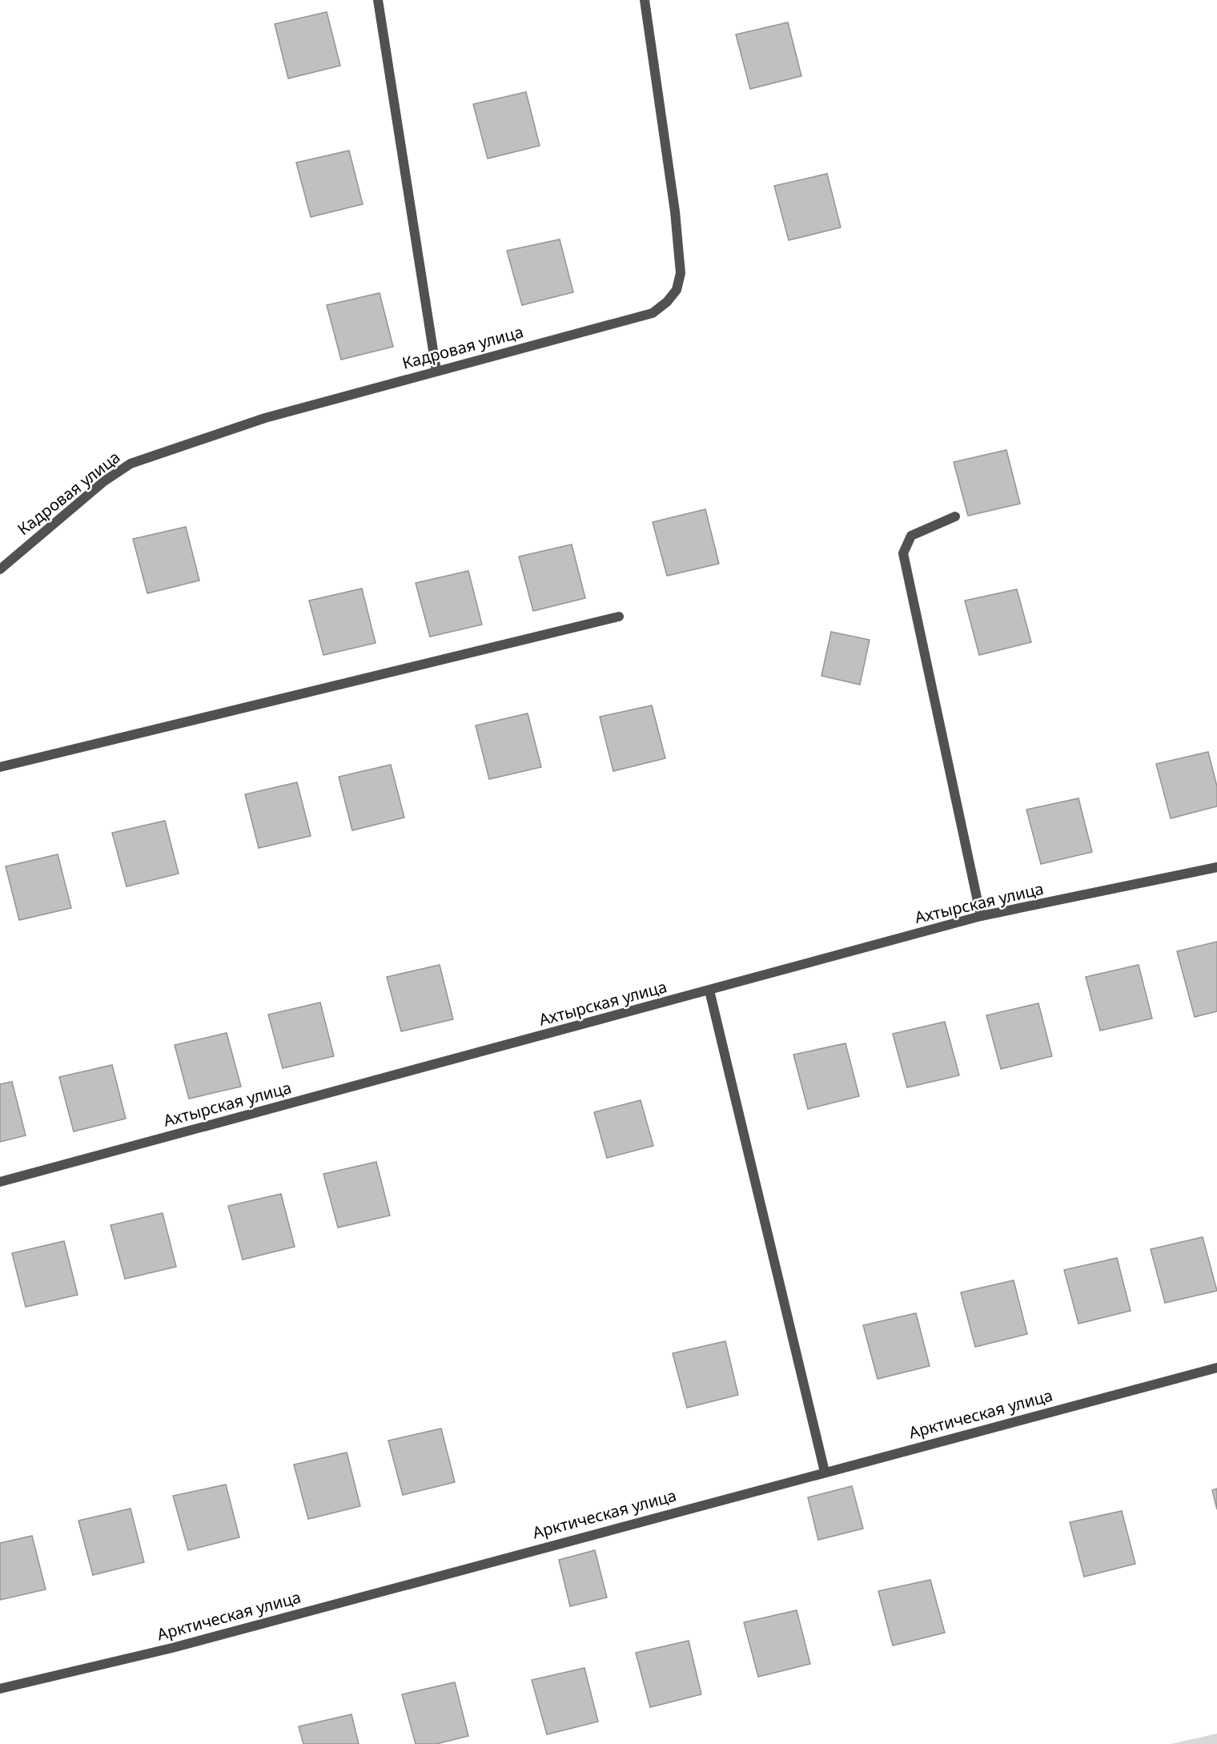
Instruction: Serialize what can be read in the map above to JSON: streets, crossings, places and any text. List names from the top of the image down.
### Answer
{
  "streets": {
    "street": ["Кадровая улица", "Ахтырская улица", "Арктическая улица"]
  }
}
